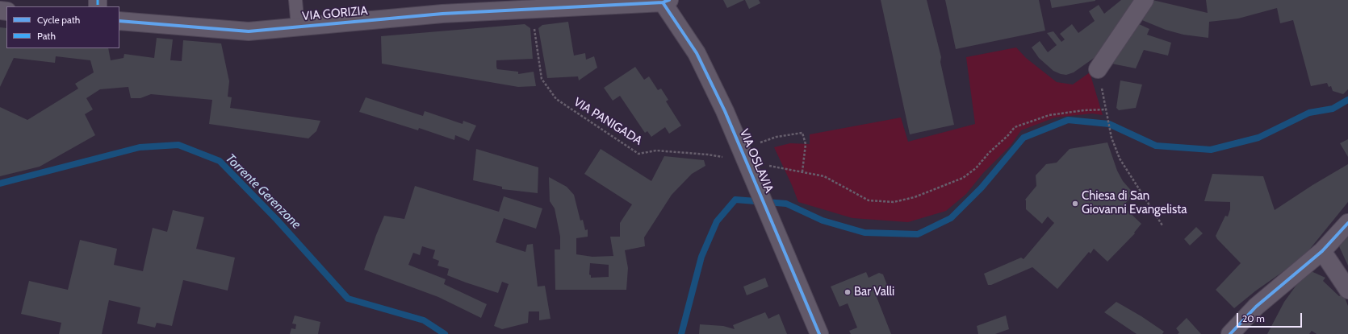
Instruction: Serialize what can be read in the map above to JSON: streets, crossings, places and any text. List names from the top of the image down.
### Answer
{
  "streets": {
    "street": ["VIA GORIZIA", "VIA OSLAVIA"],
    "path": ["VIA PANIGADA"]
  },
  "crossings": [
    ["VIA GORIZIA", "VIA PANIGADA"],
    ["VIA GORIZIA", "VIA OSLAVIA"]
  ],
  "water": ["Torrente Gerenzone"],
  "places": ["Chiesa di San Giovanni Evangelista", "Bar Valli"],
  "legend": ["Cycle path", "Path"],
  "scale_bar": "20 m"
}
